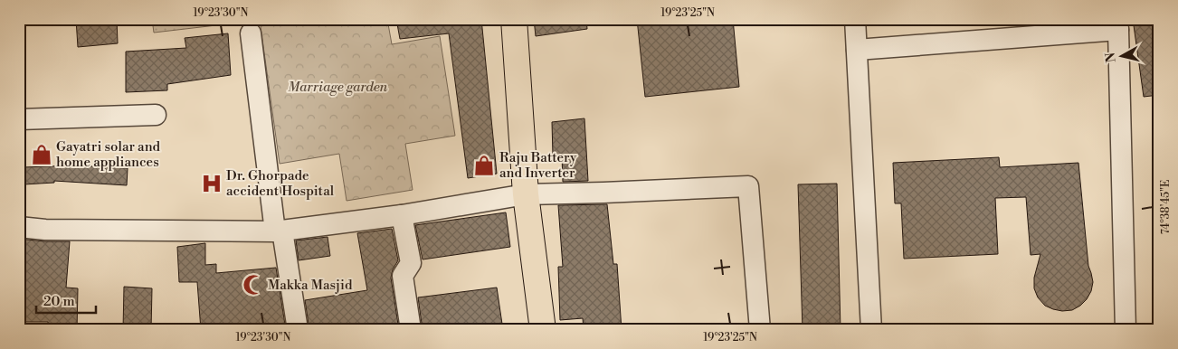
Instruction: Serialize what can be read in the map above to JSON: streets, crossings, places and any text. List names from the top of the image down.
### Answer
{
  "parks": ["Marriage garden"],
  "places": {
    "shop": ["Gayatri solar and home appliances", "Raju Battery and Inverter"],
    "hospital": ["Dr. Ghorpade accident Hospital"],
    "mosque": ["Makka Masjid"]
  },
  "scale_bar": "20 m",
  "north": "left",
  "coordinates": ["19°23'30\"N", "19°23'25\"N", "74°38'45\"E"]
}
